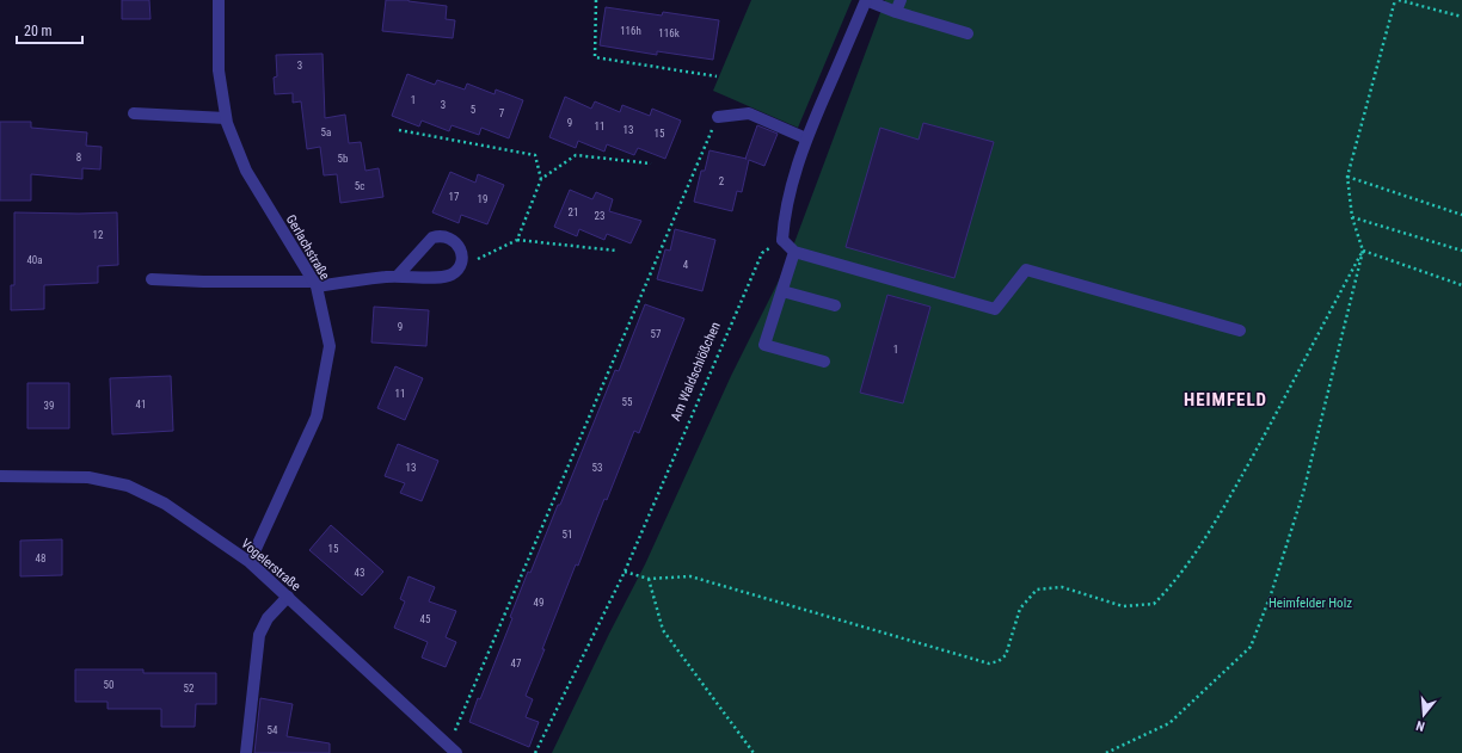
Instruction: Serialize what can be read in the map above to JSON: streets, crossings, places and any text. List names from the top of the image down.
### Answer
{
  "streets": {
    "street": ["Gerlachstraße", "Vogelerstraße"],
    "path": ["Am Waldschlößchen"]
  },
  "crossings": [
    ["Gerlachstraße", "Vogelerstraße"]
  ],
  "districts": ["HEIMFELD"],
  "parks": ["Heimfelder Holz"],
  "house_numbers": [
    "116h",
    "116k",
    "3",
    "1",
    "3",
    "5",
    "7",
    "9",
    "11",
    "13",
    "5a",
    "15",
    "8",
    "5b",
    "2",
    "5c",
    "17",
    "19",
    "21",
    "23",
    "12",
    "40a",
    "4",
    "9",
    "57",
    "1",
    "11",
    "55",
    "41",
    "39",
    "13",
    "53",
    "51",
    "15",
    "48",
    "43",
    "49",
    "45",
    "47",
    "50",
    "52",
    "54"
  ],
  "scale_bar": "20 m",
  "north": "bottom"
}
